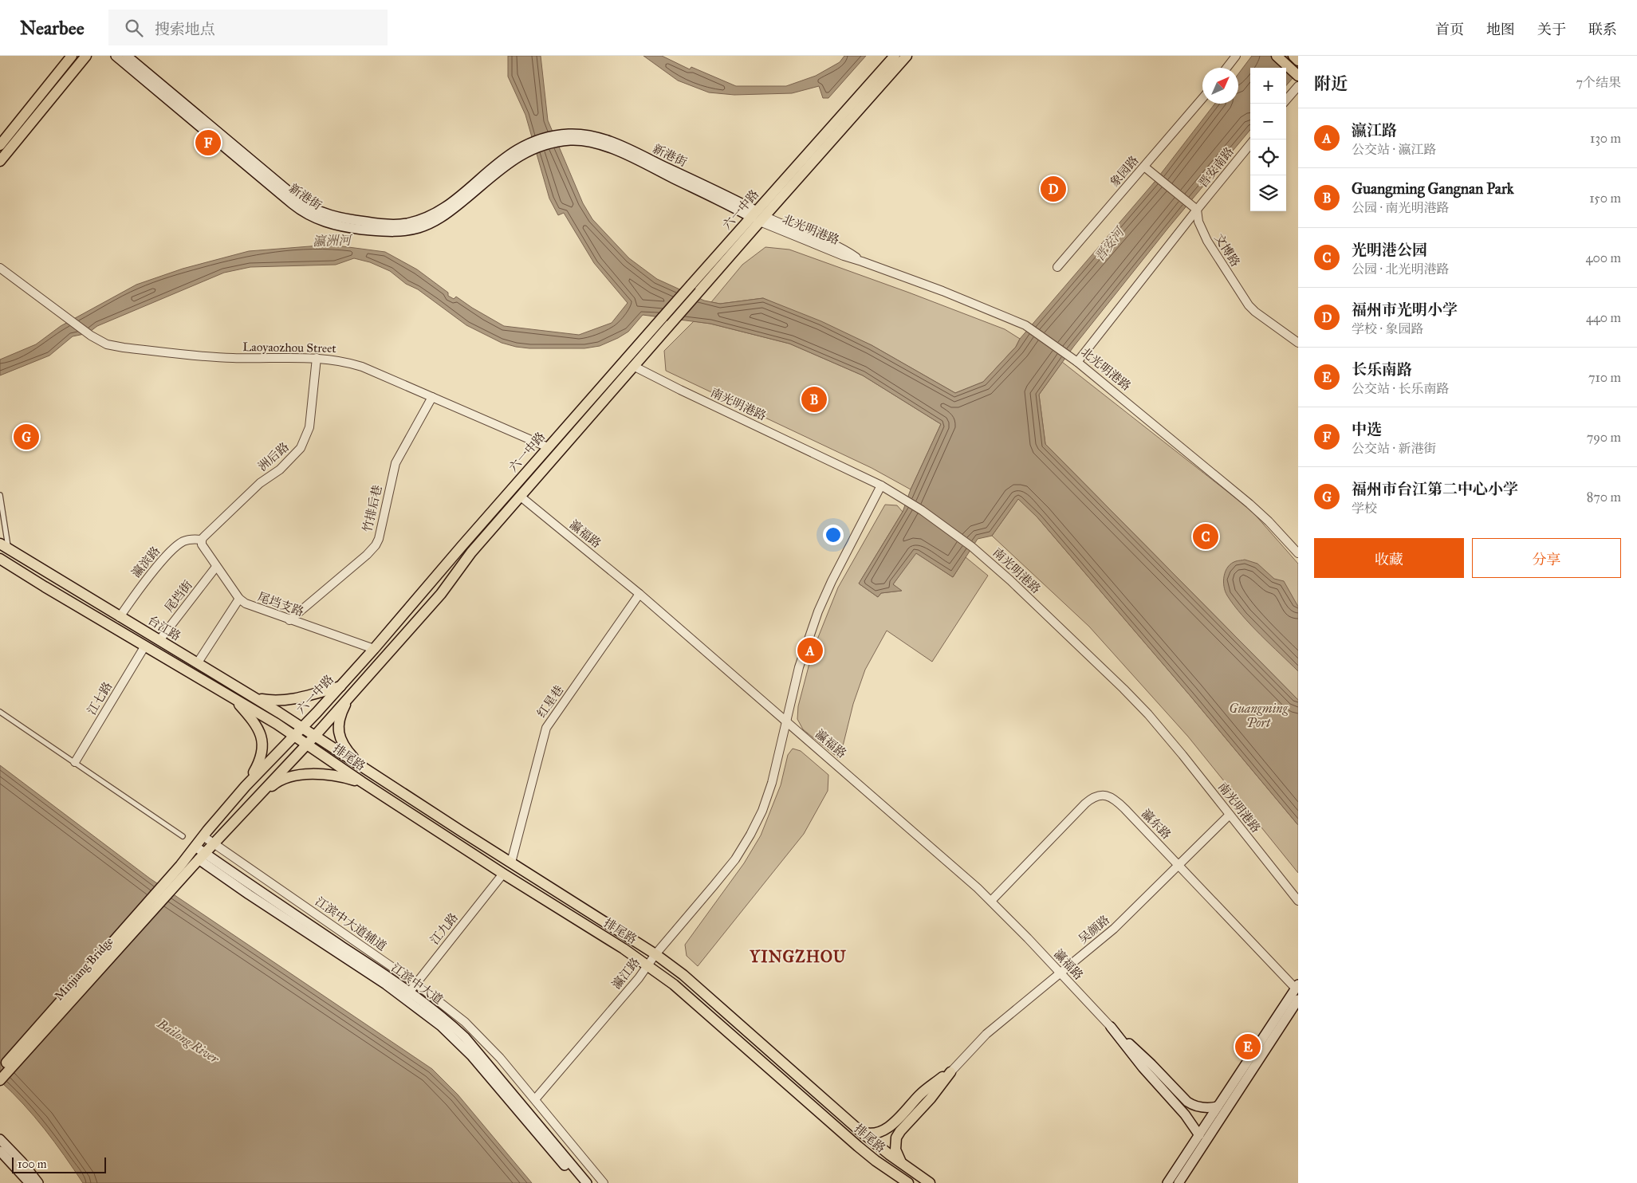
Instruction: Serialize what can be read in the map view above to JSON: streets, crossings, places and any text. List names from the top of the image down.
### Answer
{
  "streets": {
    "main road": [
      "新港街",
      "六一中路",
      "台江路",
      "排尾路",
      "Minjiang Bridge",
      "江滨中大道"
    ],
    "street": [
      "晋安南路",
      "象园路",
      "北光明港路",
      "文博路",
      "Laoyaozhou Street",
      "南光明港路",
      "洲后路",
      "竹排后巷",
      "瀛福路",
      "瀛滨路",
      "尾垱街",
      "尾垱支路",
      "江七路",
      "红星巷",
      "瀛东路",
      "江滨中大道辅道",
      "江九路",
      "吴颜路",
      "瀛江路"
    ]
  },
  "crossings": [
    ["新港街", "六一中路"],
    ["新港街", "北光明港路"],
    ["晋安南路", "北光明港路"],
    ["晋安南路", "文博路"],
    ["六一中路", "北光明港路"],
    ["六一中路", "Laoyaozhou Street"],
    ["六一中路", "南光明港路"],
    ["六一中路", "瀛福路"],
    ["六一中路", "尾垱支路"],
    ["六一中路", "台江路"],
    ["六一中路", "排尾路"],
    ["六一中路", "江滨中大道辅道"],
    ["六一中路", "Minjiang Bridge"],
    ["六一中路", "江滨中大道"],
    ["Laoyaozhou Street", "洲后路"],
    ["Laoyaozhou Street", "竹排后巷"],
    ["南光明港路", "吴颜路"],
    ["南光明港路", "瀛江路"],
    ["洲后路", "瀛滨路"],
    ["洲后路", "尾垱支路"],
    ["竹排后巷", "尾垱支路"],
    ["瀛福路", "红星巷"],
    ["瀛福路", "瀛东路"],
    ["瀛福路", "吴颜路"],
    ["瀛福路", "瀛江路"],
    ["瀛滨路", "尾垱支路"],
    ["瀛滨路", "台江路"],
    ["尾垱街", "尾垱支路"],
    ["尾垱街", "台江路"],
    ["台江路", "江七路"],
    ["台江路", "排尾路"],
    ["红星巷", "排尾路"],
    ["排尾路", "江九路"],
    ["排尾路", "瀛江路"],
    ["瀛东路", "吴颜路"],
    ["江滨中大道辅道", "江九路"],
    ["江滨中大道辅道", "瀛江路"],
    ["江九路", "江滨中大道"]
  ],
  "districts": ["YINGZHOU"],
  "water": [
    "瀛洲河",
    "晋安河",
    "Guangming Port",
    "Bailong River"
  ],
  "scale_bar": "100 m",
  "north": "top right",
  "page": {
    "header": "Nearbee",
    "search": "搜索地点",
    "nav": [
      "首页",
      "地图",
      "关于",
      "联系"
    ],
    "heading": ["附近", "7个结果"],
    "map_buttons": ["+", "−"],
    "list": [
      {
        "mark": "A",
        "name": "瀛江路",
        "note": "公交站 · 瀛江路",
        "value": "130 m"
      },
      {
        "mark": "B",
        "name": "Guangming Gangnan Park",
        "note": "公园 · 南光明港路",
        "value": "150 m"
      },
      {
        "mark": "C",
        "name": "光明港公园",
        "note": "公园 · 北光明港路",
        "value": "400 m"
      },
      {
        "mark": "D",
        "name": "福州市光明小学",
        "note": "学校 · 象园路",
        "value": "440 m"
      },
      {
        "mark": "E",
        "name": "长乐南路",
        "note": "公交站 · 长乐南路",
        "value": "710 m"
      },
      {
        "mark": "F",
        "name": "中选",
        "note": "公交站 · 新港街",
        "value": "790 m"
      },
      {
        "mark": "G",
        "name": "福州市台江第二中心小学",
        "note": "学校",
        "value": "870 m"
      }
    ],
    "pins": [
      "F",
      "D",
      "B",
      "G",
      "C",
      "A",
      "E"
    ],
    "buttons": ["收藏", "分享"],
    "scale": "100 m"
  }
}
